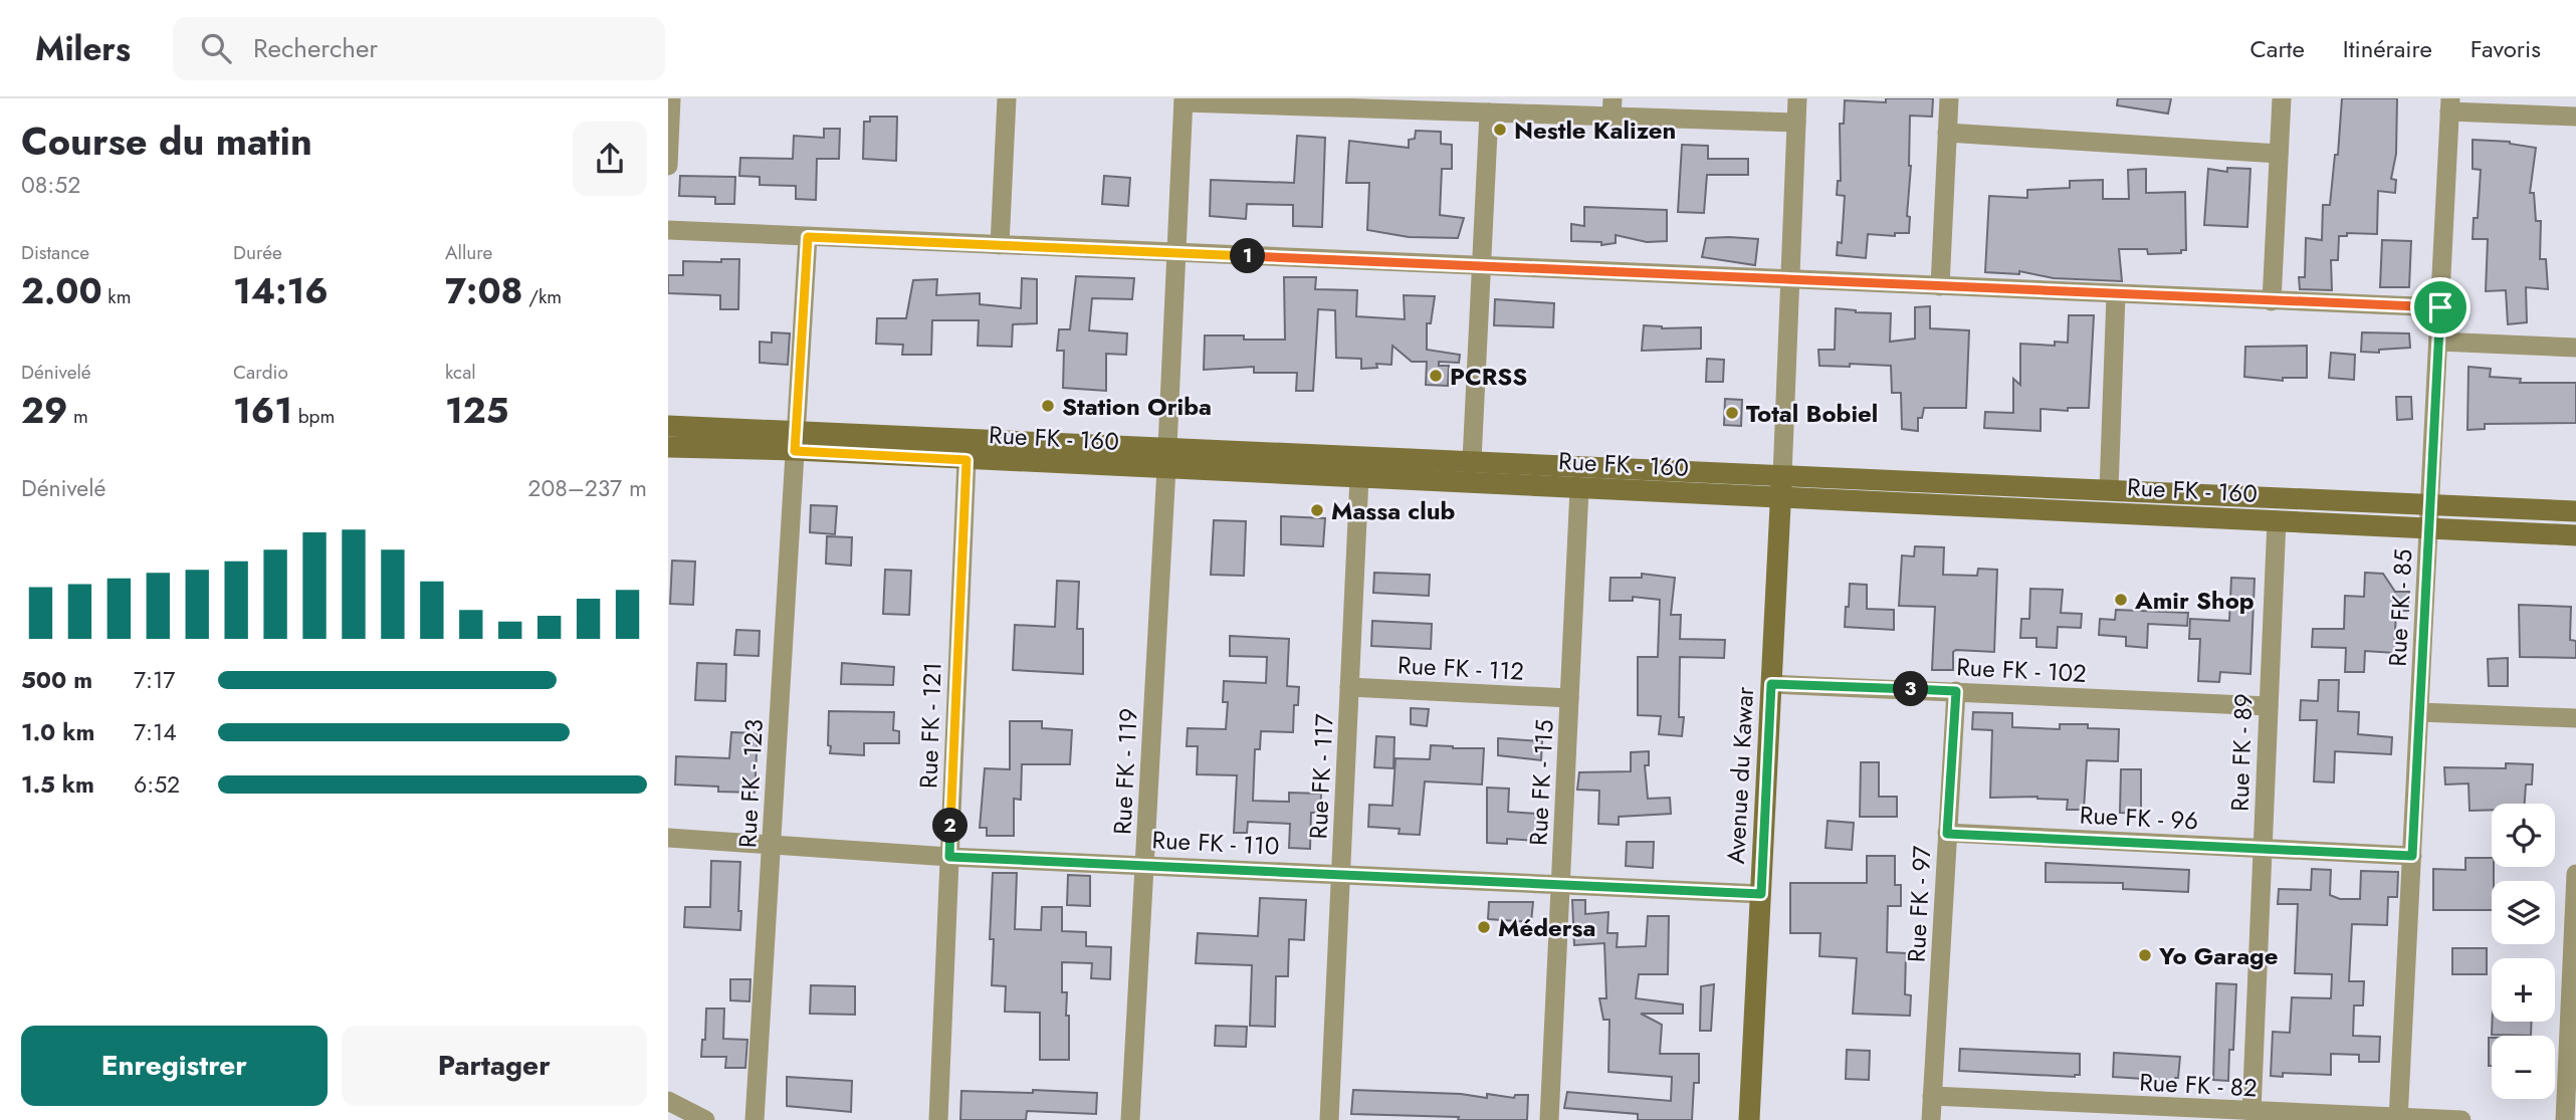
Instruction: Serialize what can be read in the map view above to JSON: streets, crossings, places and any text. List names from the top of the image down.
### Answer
{
  "streets": {
    "main road": ["Rue FK - 160", "Avenue du Kawar"],
    "street": [
      "Rue FK - 85",
      "Rue FK - 112",
      "Rue FK - 102",
      "Rue FK - 121",
      "Rue FK - 89",
      "Rue FK - 119",
      "Rue FK - 117",
      "Rue FK - 115",
      "Rue FK - 123",
      "Rue FK - 96",
      "Rue FK - 110",
      "Rue FK - 97",
      "Rue FK - 82"
    ]
  },
  "crossings": [
    ["Rue FK - 160", "Rue FK - 85"],
    ["Rue FK - 160", "Rue FK - 121"],
    ["Rue FK - 160", "Rue FK - 89"],
    ["Rue FK - 160", "Rue FK - 119"],
    ["Rue FK - 160", "Avenue du Kawar"],
    ["Rue FK - 160", "Rue FK - 117"],
    ["Rue FK - 160", "Rue FK - 115"],
    ["Rue FK - 160", "Rue FK - 123"],
    ["Rue FK - 85", "Rue FK - 96"],
    ["Rue FK - 85", "Rue FK - 82"],
    ["Rue FK - 112", "Rue FK - 117"],
    ["Rue FK - 112", "Rue FK - 115"],
    ["Rue FK - 102", "Rue FK - 89"],
    ["Rue FK - 102", "Avenue du Kawar"],
    ["Rue FK - 102", "Rue FK - 97"],
    ["Rue FK - 121", "Rue FK - 110"],
    ["Rue FK - 89", "Rue FK - 96"],
    ["Rue FK - 89", "Rue FK - 82"],
    ["Rue FK - 119", "Rue FK - 110"],
    ["Avenue du Kawar", "Rue FK - 110"],
    ["Rue FK - 117", "Rue FK - 110"],
    ["Rue FK - 115", "Rue FK - 110"],
    ["Rue FK - 123", "Rue FK - 110"],
    ["Rue FK - 96", "Rue FK - 97"],
    ["Rue FK - 97", "Rue FK - 82"]
  ],
  "places": [
    "Nestle Kalizen",
    "PCRSS",
    "Station Oriba",
    "Total Bobiel",
    "Massa club",
    "Amir Shop",
    "Médersa",
    "Yo Garage"
  ],
  "page": {
    "header": "Milers",
    "search": "Rechercher",
    "nav": ["Carte", "Itinéraire", "Favoris"],
    "heading": ["Course du matin", "08:52"],
    "stats": [
      ["Distance", "2.00 km"],
      ["Durée", "14:16"],
      ["Allure", "7:08 /km"],
      ["Dénivelé", "29 m"],
      ["Cardio", "161 bpm"],
      ["kcal", "125"]
    ],
    "pins": ["1", "3", "2"],
    "chart": ["Dénivelé", "208–237 m"],
    "list": [
      {
        "name": "500 m",
        "note": "7:17"
      },
      {
        "name": "1.0 km",
        "note": "7:14"
      },
      {
        "name": "1.5 km",
        "note": "6:52"
      }
    ],
    "map_buttons": ["+", "−"],
    "buttons": ["Enregistrer", "Partager"]
  }
}
